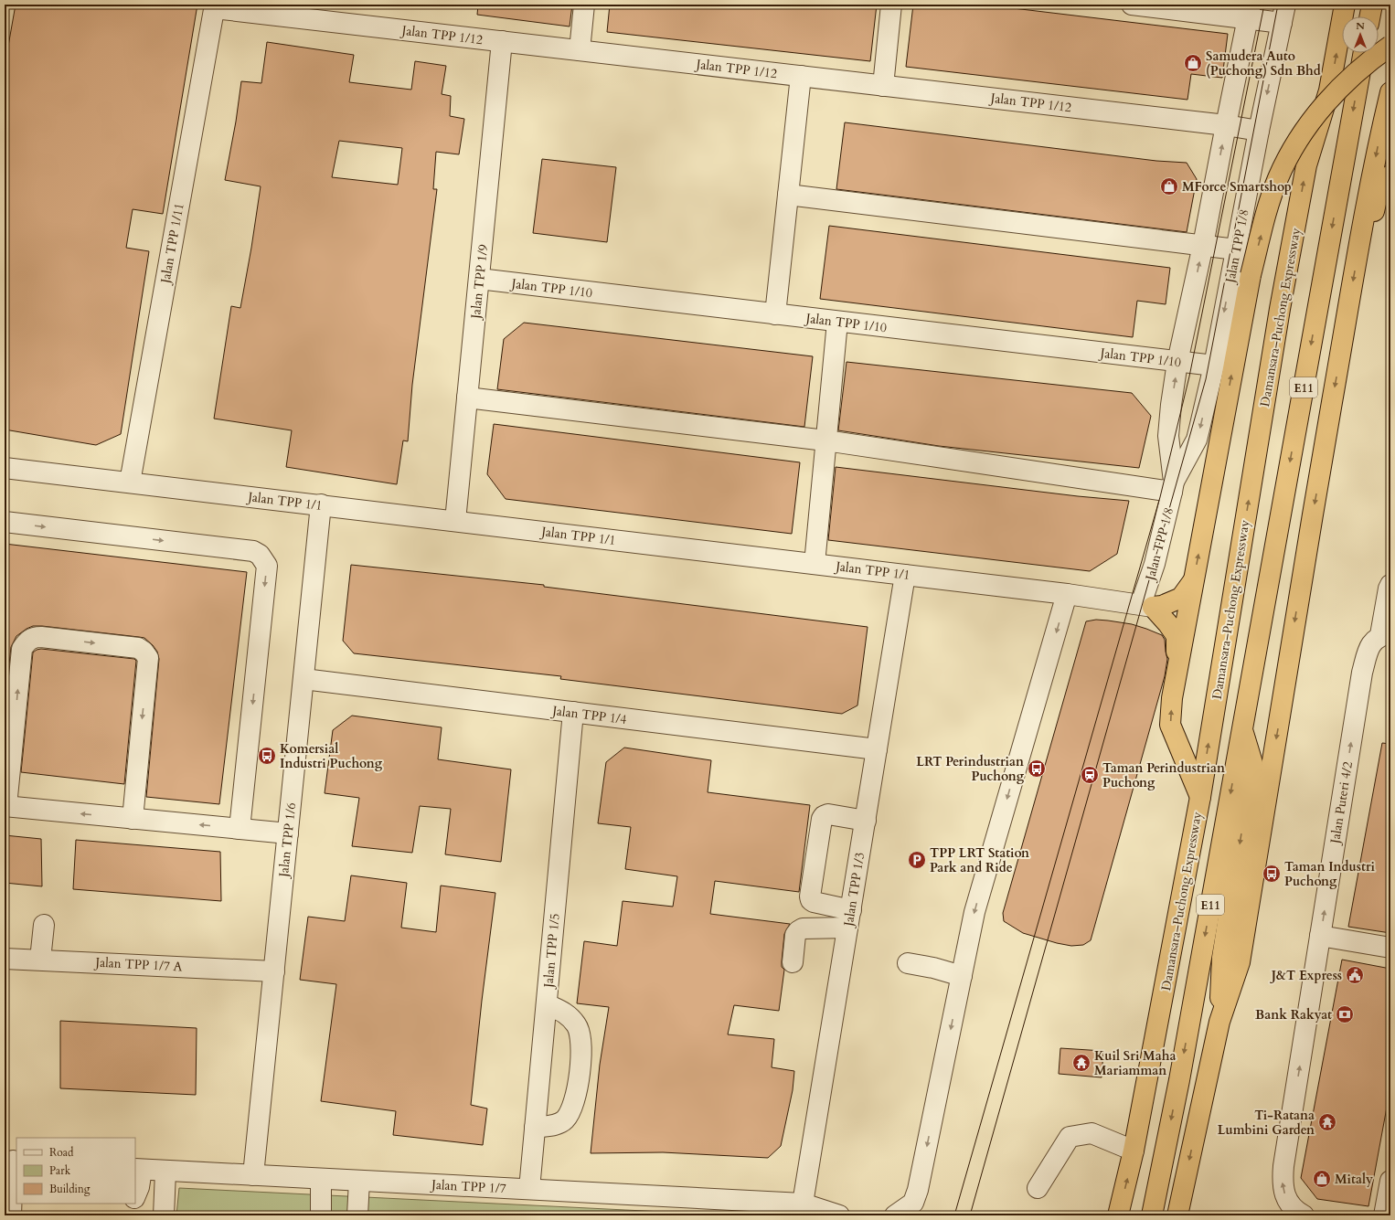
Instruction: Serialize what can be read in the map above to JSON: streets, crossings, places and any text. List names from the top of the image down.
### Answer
{
  "streets": {
    "highway": ["Damansara–Puchong Expressway", "E11"],
    "street": [
      "Jalan TPP 1/12",
      "Jalan TPP 1/11",
      "Jalan TPP 1/8",
      "Jalan TPP 1/9",
      "Jalan TPP 1/10",
      "Jalan TPP 1/1",
      "Jalan TPP 1/4",
      "Jalan Puteri 4/2",
      "Jalan TPP 1/6",
      "Jalan TPP 1/3",
      "Jalan TPP 1/5",
      "Jalan TPP 1/7 A",
      "Jalan TPP 1/7"
    ]
  },
  "crossings": [
    ["Jalan TPP 1/12", "Jalan TPP 1/11"],
    ["Jalan TPP 1/12", "Jalan TPP 1/8"],
    ["Jalan TPP 1/12", "Jalan TPP 1/9"],
    ["Jalan TPP 1/11", "Jalan TPP 1/1"],
    ["Jalan TPP 1/8", "Jalan TPP 1/10"],
    ["Jalan TPP 1/8", "Jalan TPP 1/1"],
    ["Jalan TPP 1/9", "Jalan TPP 1/10"],
    ["Jalan TPP 1/9", "Jalan TPP 1/1"],
    ["Jalan TPP 1/1", "Jalan TPP 1/6"],
    ["Jalan TPP 1/1", "Jalan TPP 1/3"],
    ["Jalan TPP 1/4", "Jalan TPP 1/6"],
    ["Jalan TPP 1/4", "Jalan TPP 1/3"],
    ["Jalan TPP 1/4", "Jalan TPP 1/5"],
    ["Jalan TPP 1/6", "Jalan TPP 1/7 A"],
    ["Jalan TPP 1/6", "Jalan TPP 1/7"],
    ["Jalan TPP 1/3", "Jalan TPP 1/7"],
    ["Jalan TPP 1/5", "Jalan TPP 1/7"]
  ],
  "one_way": ["Jalan Puteri 4/2"],
  "places": {
    "shop": ["Samudera Auto (Puchong) Sdn Bhd", "MForce Smartshop", "Mitaly"],
    "bus stop": ["Komersial Industri Puchong", "LRT Perindustrian Puchong", "Taman Industri Puchong"],
    "station": ["Taman Perindustrian Puchong"],
    "parking": ["TPP LRT Station Park and Ride"],
    "public building": ["J&T Express"],
    "bank": ["Bank Rakyat"],
    "temple": ["Kuil Sri Maha Mariamman", "Ti-Ratana Lumbini Garden"]
  },
  "legend": ["Road", "Park", "Building"],
  "north": "top"
}
